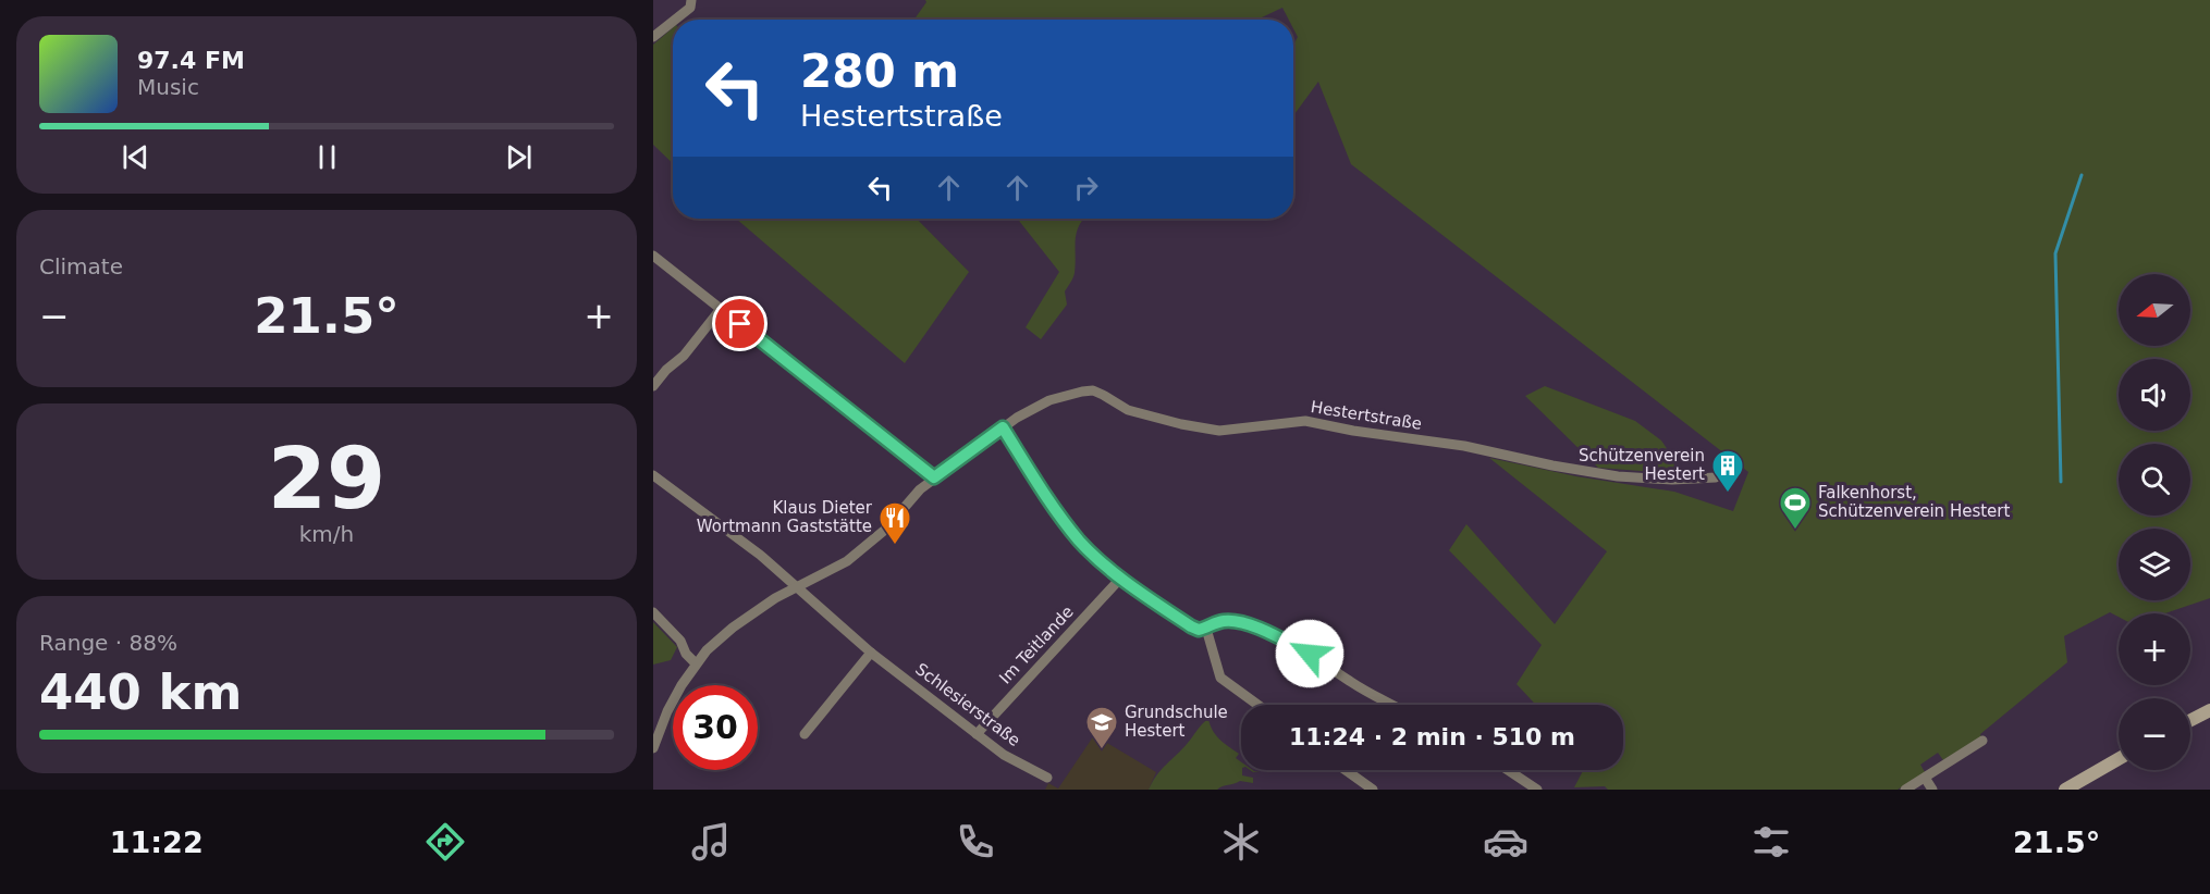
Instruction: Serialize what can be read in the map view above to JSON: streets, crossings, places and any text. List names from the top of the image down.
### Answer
{
  "streets": {
    "street": ["Hestertstraße", "Im Teitlande", "Schlesierstraße"]
  },
  "crossings": [
    ["Hestertstraße", "Schlesierstraße"],
    ["Im Teitlande", "Schlesierstraße"]
  ],
  "places": {
    "building": ["Schützenverein Hestert"],
    "sports": ["Falkenhorst, Schützenverein Hestert"],
    "restaurant": ["Klaus Dieter Wortmann Gaststätte"],
    "school or university": ["Grundschule Hestert"]
  },
  "north": "left",
  "page": {
    "turn": ["280 m", "Hestertstraße"],
    "song": ["97.4 FM", "Music"],
    "tile": [
      "Climate",
      ["29", "km/h"],
      ["Range · 88%", "440 km"]
    ],
    "map_buttons": ["+", "−"],
    "heat": ["−", "21.5°", "+"],
    "limit": "30",
    "trip": "11:24 · 2 min · 510 m",
    "tabs": ["11:22", "21.5°"]
  }
}
